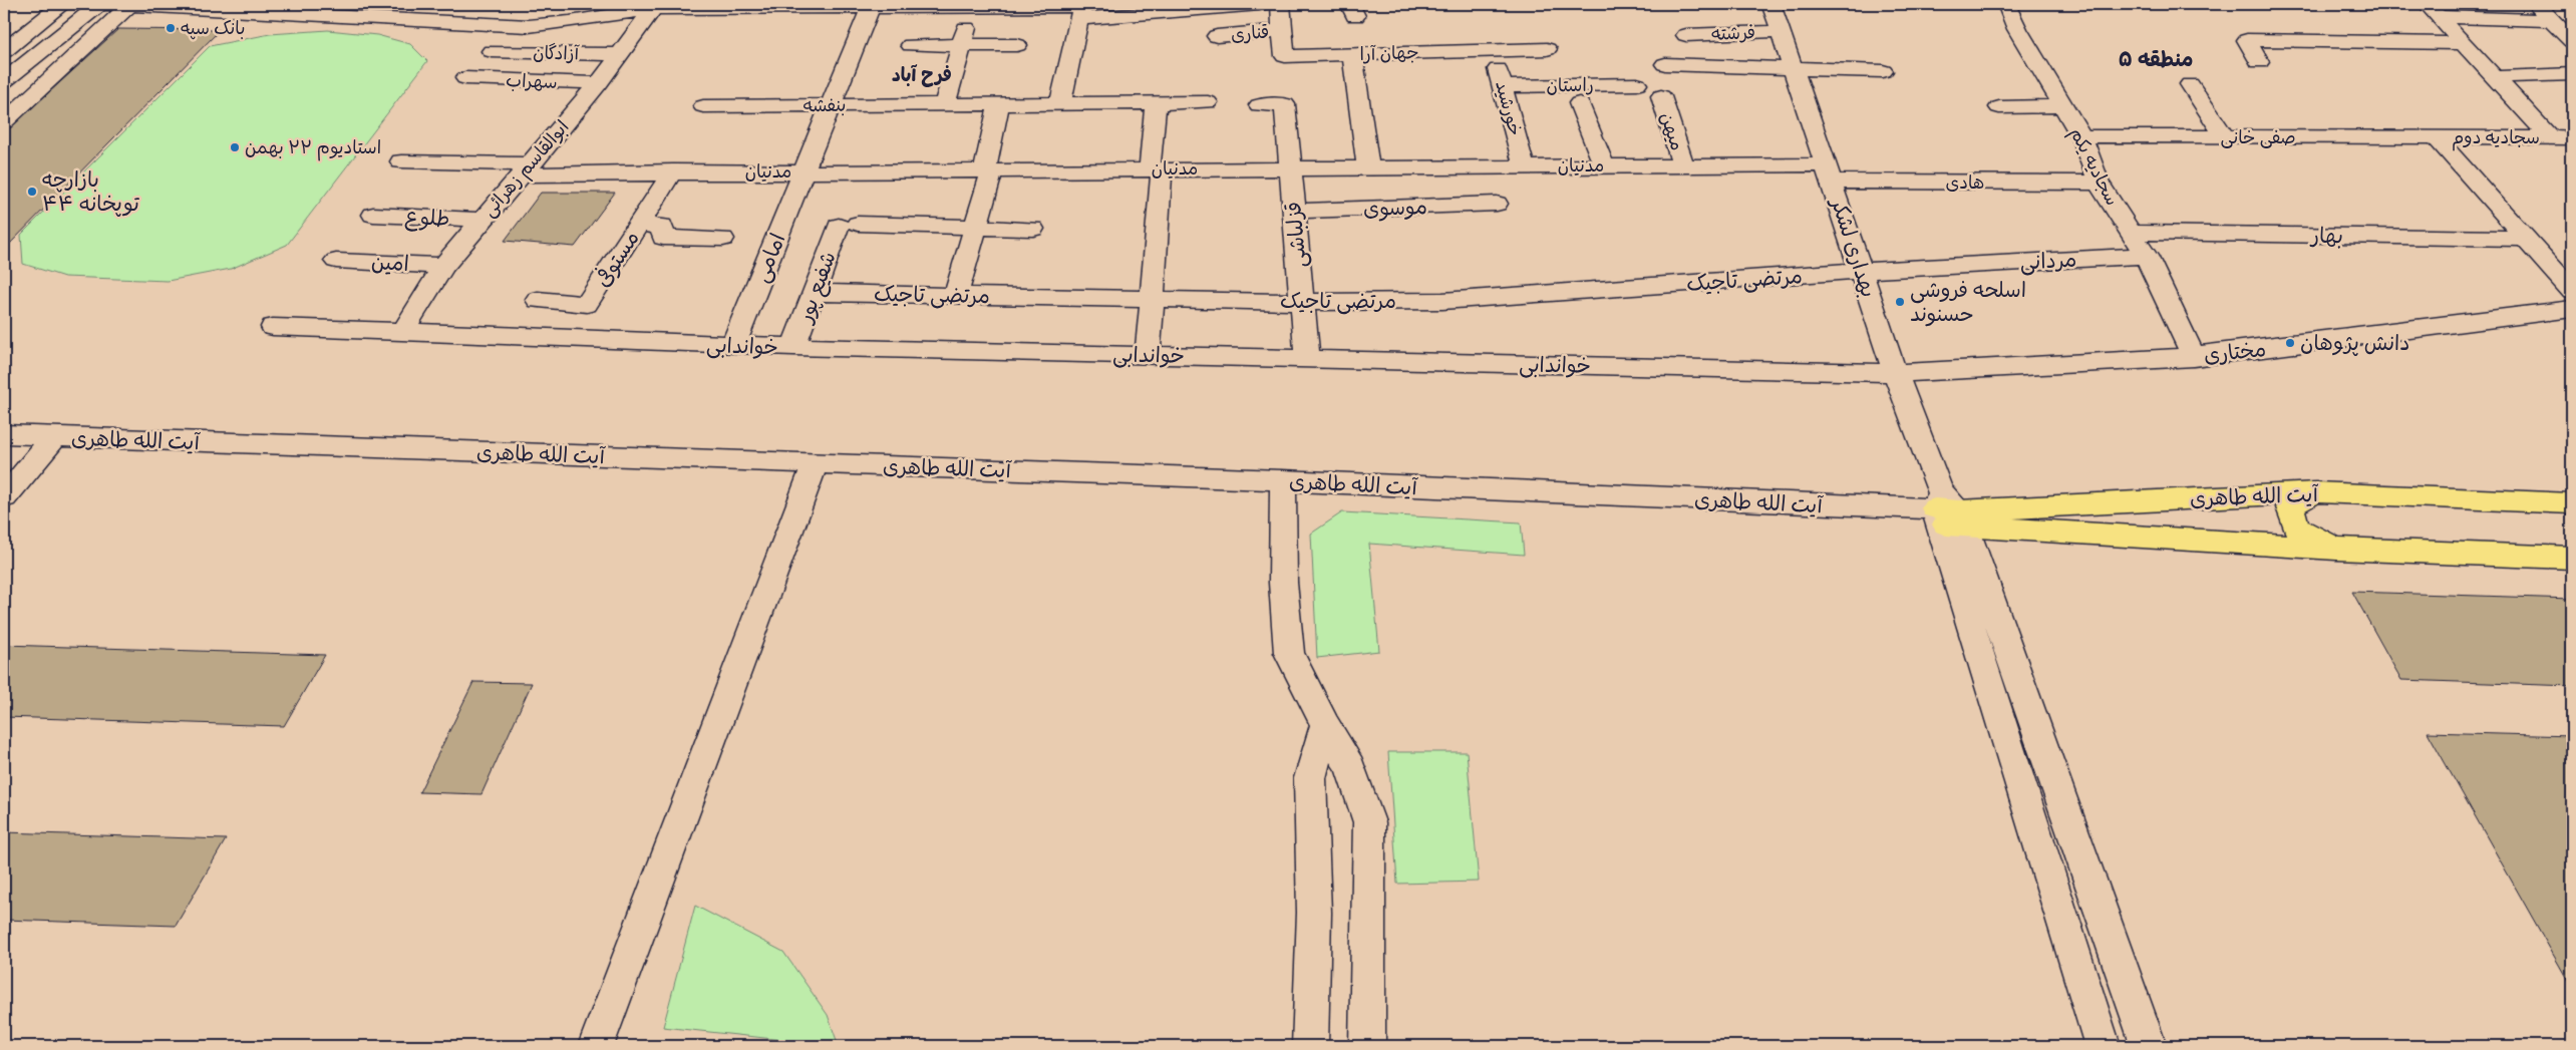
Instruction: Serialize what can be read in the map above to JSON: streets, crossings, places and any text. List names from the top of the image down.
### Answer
{
  "streets": {
    "main road": ["آیت الله طاهری"],
    "street": [
      "قناری",
      "فرشته",
      "آزادگان",
      "جهان آرا",
      "سهراب",
      "راستان",
      "بنفشه",
      "خورشید",
      "میهن",
      "صفی خانی",
      "سجادیه دوم",
      "مدنیان",
      "سجادیه یکم",
      "ابوالقاسم زهرائی",
      "هادی",
      "موسوی",
      "طلوع",
      "قزلباشی",
      "بهار",
      "بهداری لشکر",
      "امامی",
      "مستوفی",
      "مردانی",
      "امین",
      "مرتضی تاجیک",
      "شفیع پور",
      "خواندابی",
      "مختاری"
    ]
  },
  "crossings": [
    ["قناری", "جهان آرا"],
    ["فرشته", "بهداری لشکر"],
    ["آزادگان", "ابوالقاسم زهرائی"],
    ["جهان آرا", "خورشید"],
    ["سهراب", "ابوالقاسم زهرائی"],
    ["راستان", "خورشید"],
    ["بنفشه", "امامی"],
    ["خورشید", "مدنیان"],
    ["میهن", "مدنیان"],
    ["صفی خانی", "سجادیه دوم"],
    ["صفی خانی", "سجادیه یکم"],
    ["سجادیه دوم", "بهار"],
    ["مدنیان", "ابوالقاسم زهرائی"],
    ["مدنیان", "هادی"],
    ["مدنیان", "قزلباشی"],
    ["مدنیان", "بهداری لشکر"],
    ["مدنیان", "امامی"],
    ["مدنیان", "مستوفی"],
    ["سجادیه یکم", "هادی"],
    ["سجادیه یکم", "بهار"],
    ["سجادیه یکم", "مردانی"],
    ["سجادیه یکم", "مختاری"],
    ["ابوالقاسم زهرائی", "طلوع"],
    ["ابوالقاسم زهرائی", "امین"],
    ["ابوالقاسم زهرائی", "خواندابی"],
    ["هادی", "بهداری لشکر"],
    ["موسوی", "قزلباشی"],
    ["قزلباشی", "مرتضی تاجیک"],
    ["قزلباشی", "خواندابی"],
    ["بهداری لشکر", "مردانی"],
    ["بهداری لشکر", "مرتضی تاجیک"],
    ["بهداری لشکر", "خواندابی"],
    ["بهداری لشکر", "مختاری"],
    ["بهداری لشکر", "آیت الله طاهری"],
    ["امامی", "خواندابی"],
    ["مردانی", "مرتضی تاجیک"],
    ["مرتضی تاجیک", "شفیع پور"],
    ["شفیع پور", "خواندابی"],
    ["خواندابی", "مختاری"]
  ],
  "districts": ["منطقه ۵", "فرح آباد"],
  "places": [
    "بانک سپه",
    "استادیوم ۲۲ بهمن",
    "بازارچه توپخانه ۴۴",
    "اسلحه فروشی حسنوند",
    "دانش پژوهان"
  ]
}
